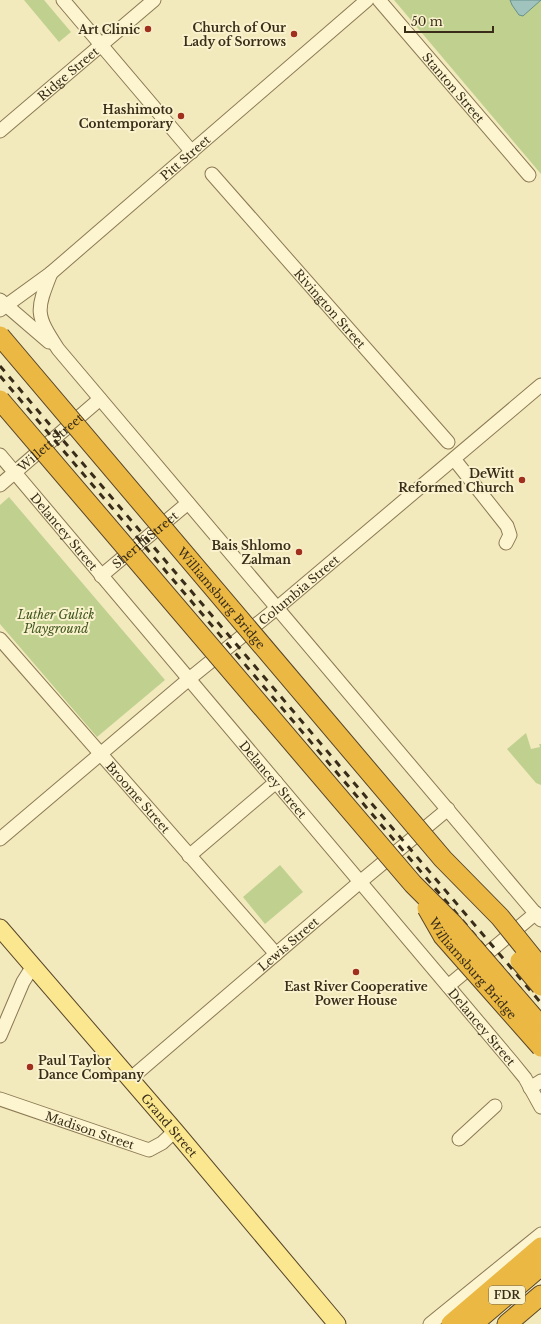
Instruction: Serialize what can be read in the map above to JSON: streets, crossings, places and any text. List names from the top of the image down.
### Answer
{
  "streets": {
    "highway": ["Williamsburg Bridge", "FDR"],
    "main road": ["Grand Street"],
    "street": [
      "Ridge Street",
      "Stanton Street",
      "Pitt Street",
      "Rivington Street",
      "Willett Street",
      "Delancey Street",
      "Sheriff Street",
      "Columbia Street",
      "Broome Street",
      "Lewis Street",
      "Madison Street"
    ]
  },
  "crossings": [
    ["Willett Street", "Delancey Street"],
    ["Delancey Street", "Sheriff Street"],
    ["Delancey Street", "Columbia Street"],
    ["Delancey Street", "Lewis Street"],
    ["Columbia Street", "Broome Street"],
    ["Broome Street", "Lewis Street"],
    ["Lewis Street", "Grand Street"],
    ["Grand Street", "Madison Street"]
  ],
  "parks": ["Luther Gulick Playground"],
  "places": [
    "Art Clinic",
    "Church of Our Lady of Sorrows",
    "Hashimoto Contemporary",
    "DeWitt Reformed Church",
    "Bais Shlomo Zalman",
    "East River Cooperative Power House",
    "Paul Taylor Dance Company"
  ],
  "scale_bar": "50 m"
}
